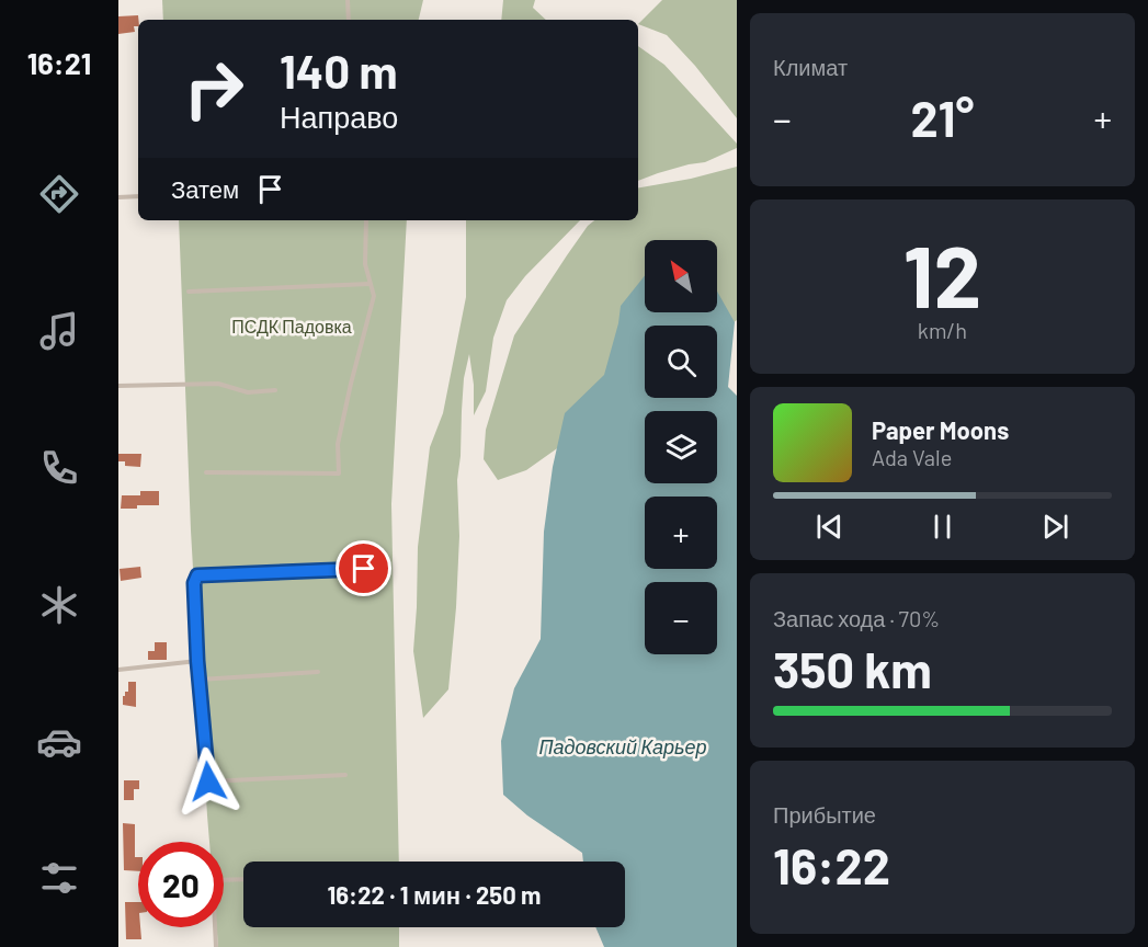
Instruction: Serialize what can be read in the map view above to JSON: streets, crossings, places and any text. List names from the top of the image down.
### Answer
{
  "water": ["Падовский Карьер"],
  "parks": ["ПСДК Падовка"],
  "north": "top left",
  "page": {
    "tabs": "16:21",
    "tile": [
      "Климат",
      ["12", "km/h"],
      ["Запас хода · 70%", "350 km"],
      ["Прибытие", "16:22"]
    ],
    "turn": ["140 m", "Направо"],
    "heat": ["−", "21°", "+"],
    "then": "Затем",
    "map_buttons": ["+", "−"],
    "song": ["Paper Moons", "Ada Vale"],
    "limit": "20",
    "trip": "16:22 · 1 мин · 250 m"
  }
}
